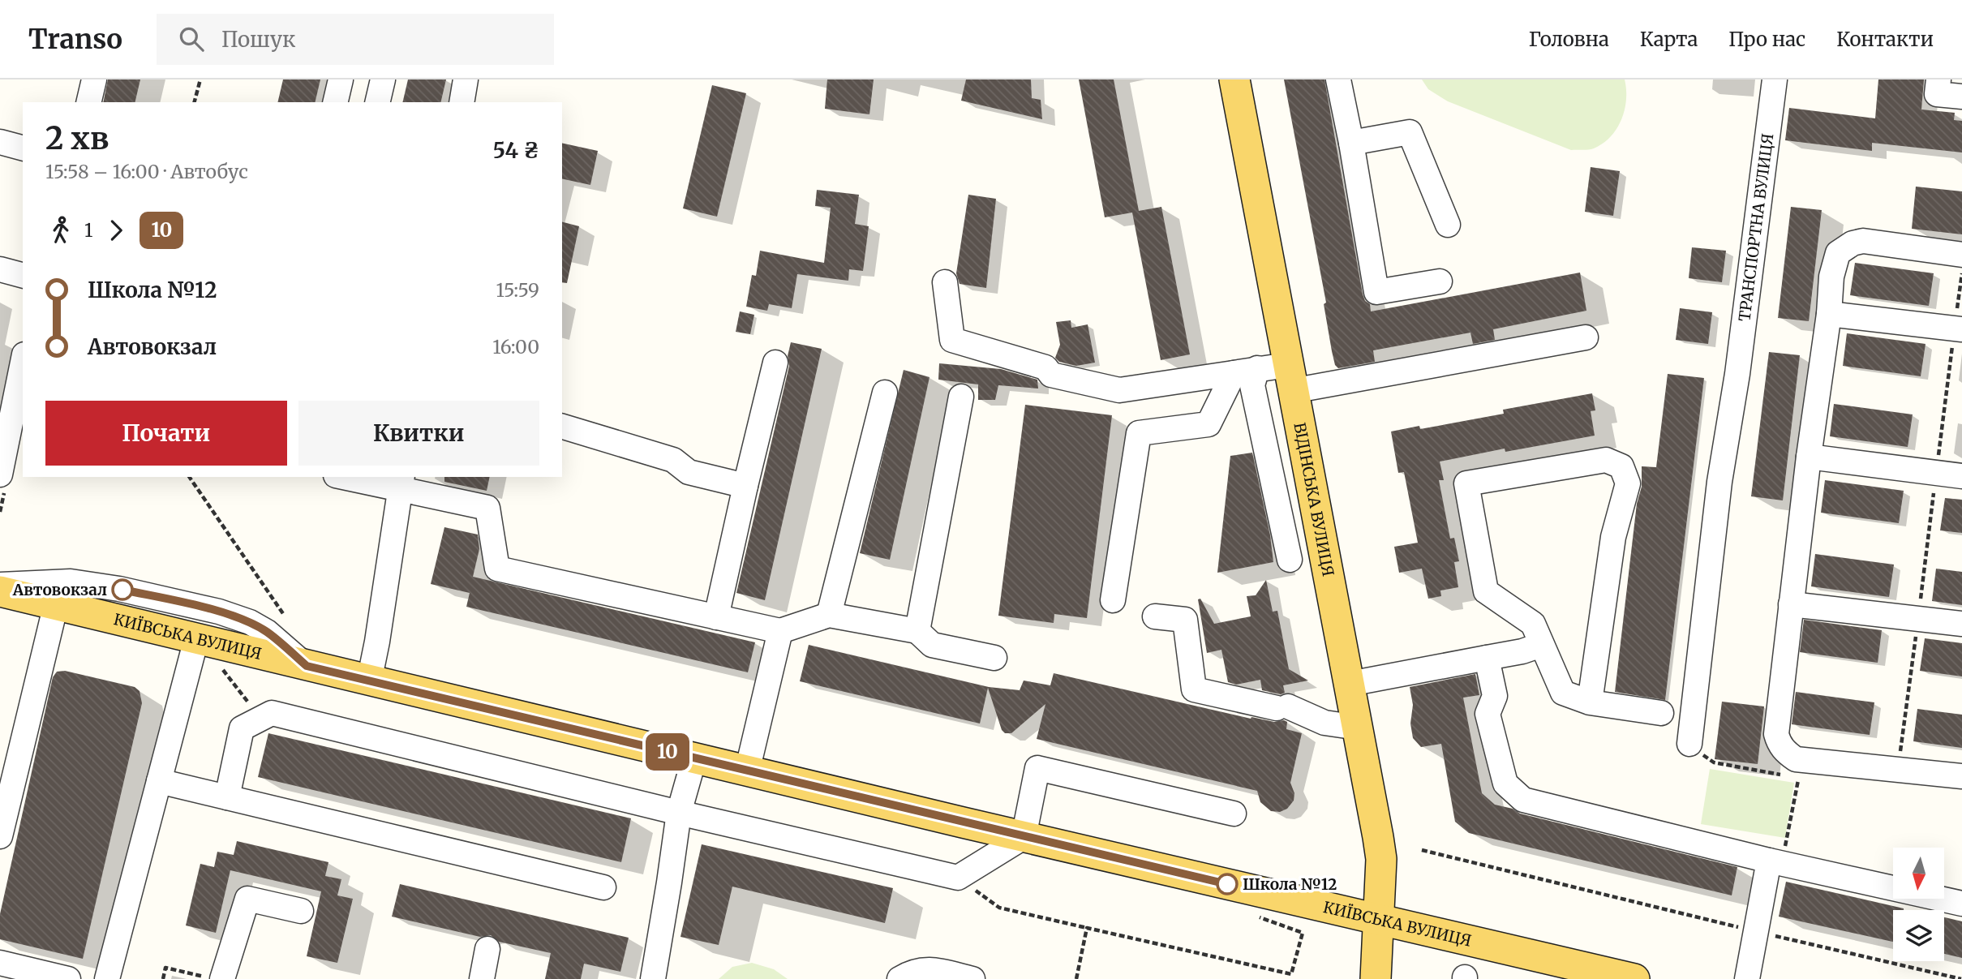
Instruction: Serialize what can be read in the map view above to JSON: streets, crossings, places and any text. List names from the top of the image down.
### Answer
{
  "streets": {
    "main road": ["ВІДІНСЬКА ВУЛИЦЯ", "КИЇВСЬКА ВУЛИЦЯ"],
    "street": ["ТРАНСПОРТНА ВУЛИЦЯ"]
  },
  "crossings": [
    ["ВІДІНСЬКА ВУЛИЦЯ", "КИЇВСЬКА ВУЛИЦЯ"]
  ],
  "places": ["Автовокзал", "Школа №12"],
  "lines": ["bus line 10"],
  "north": "bottom",
  "page": {
    "header": "Transo",
    "search": "Пошук",
    "nav": [
      "Головна",
      "Карта",
      "Про нас",
      "Контакти"
    ],
    "on_map": "10",
    "heading": ["2 хв", "15:58 – 16:00 · Автобус", "54 ₴"],
    "legs": ["1", "10"],
    "list": [
      {
        "name": "Школа №12",
        "value": "15:59"
      },
      {
        "name": "Автовокзал",
        "value": "16:00"
      }
    ],
    "buttons": ["Почати", "Квитки"]
  }
}
